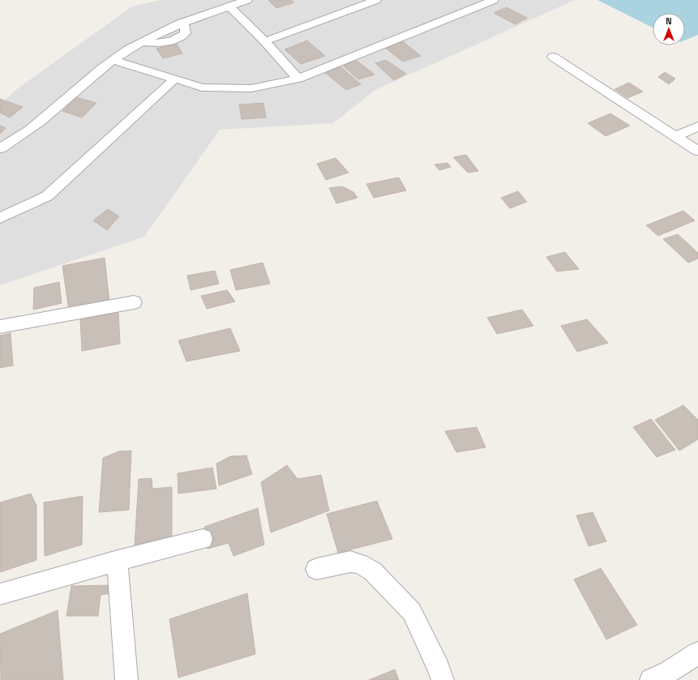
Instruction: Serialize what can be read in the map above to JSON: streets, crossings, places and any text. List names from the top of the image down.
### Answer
{
  "north": "top"
}
